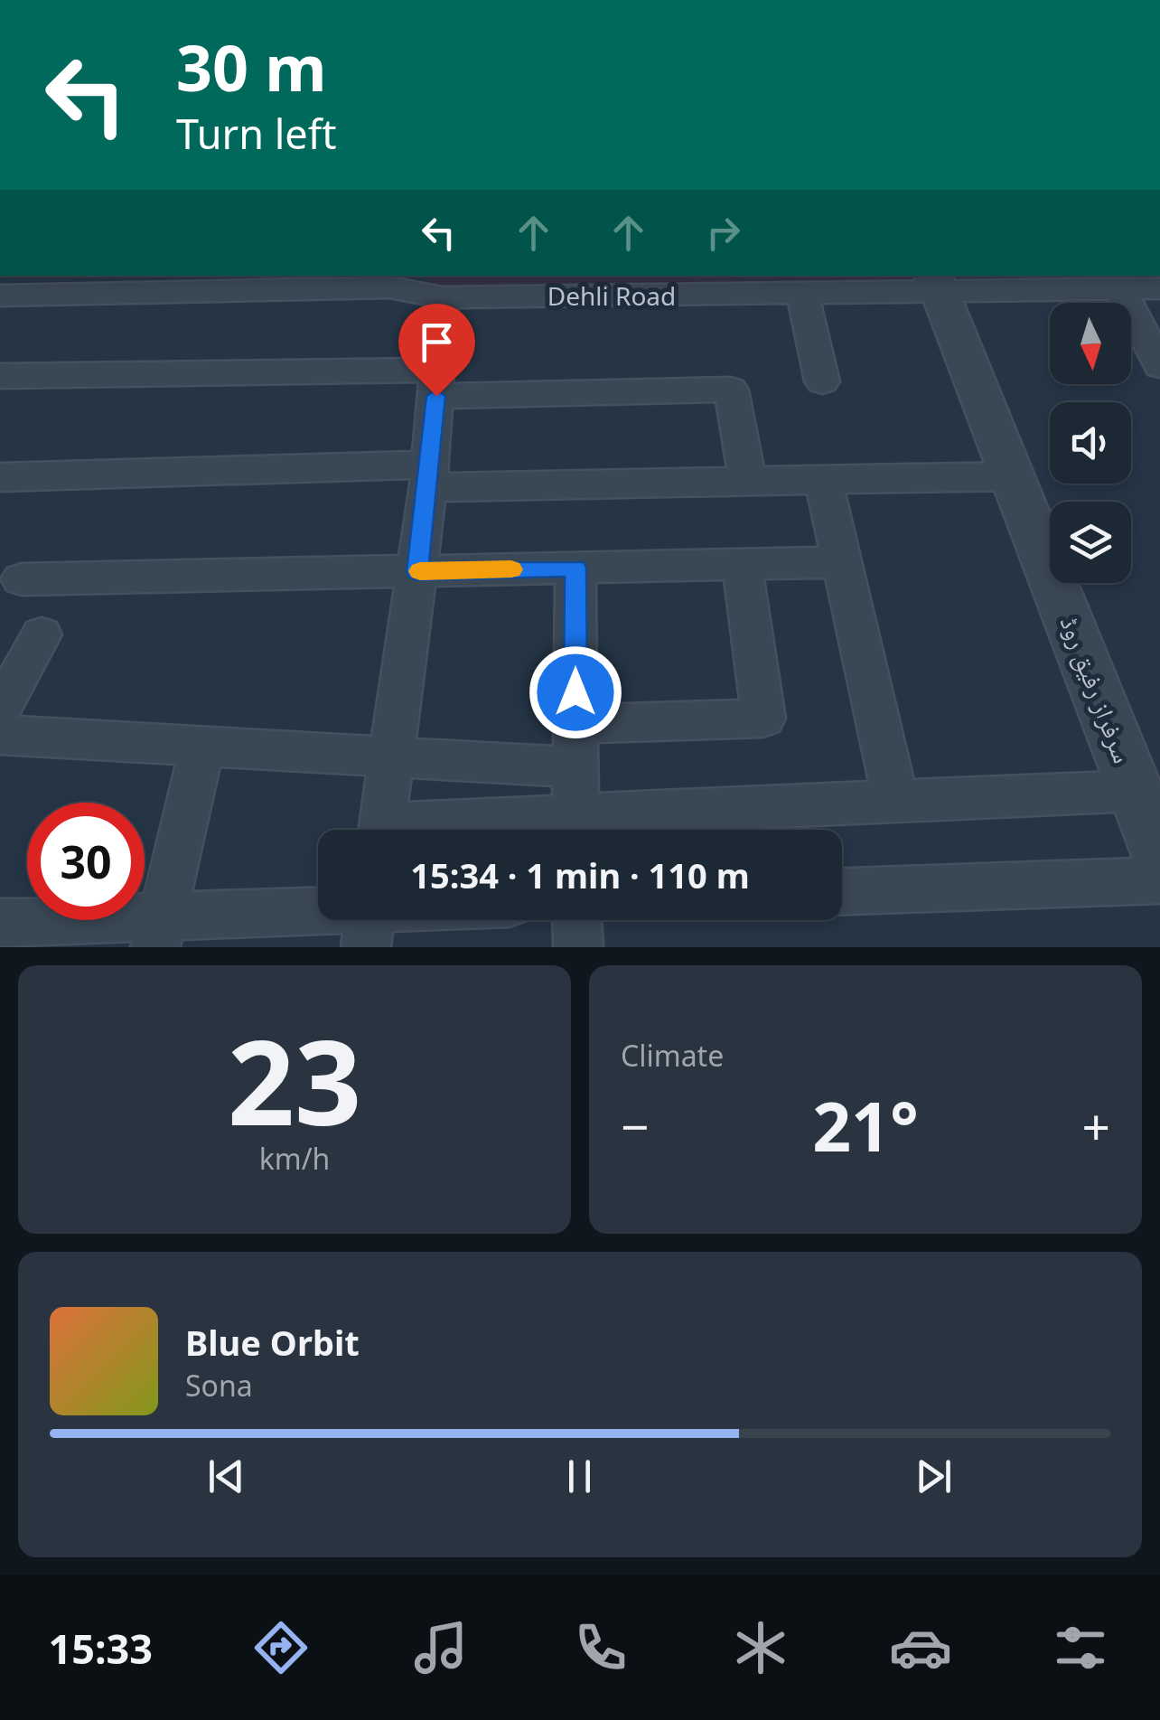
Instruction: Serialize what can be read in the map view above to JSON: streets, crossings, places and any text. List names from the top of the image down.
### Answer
{
  "streets": {
    "street": ["Dehli Road", "سرفراز رفیق روڈ"]
  },
  "crossings": [
    ["Dehli Road", "سرفراز رفیق روڈ"]
  ],
  "north": "bottom",
  "page": {
    "turn": ["30 m", "Turn left"],
    "limit": "30",
    "trip": "15:34 · 1 min · 110 m",
    "tile": [
      ["23", "km/h"],
      "Climate"
    ],
    "heat": ["−", "21°", "+"],
    "song": ["Blue Orbit", "Sona"],
    "tabs": "15:33"
  }
}
